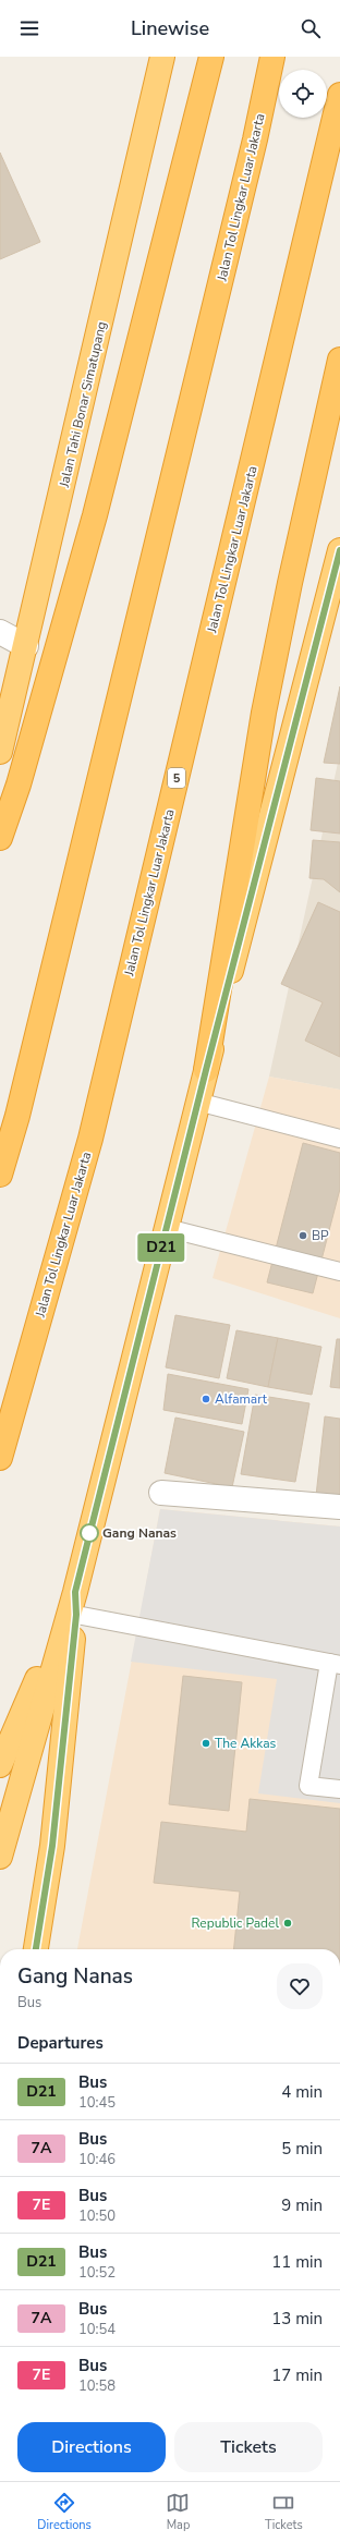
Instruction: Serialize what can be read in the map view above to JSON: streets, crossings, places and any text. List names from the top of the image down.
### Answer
{
  "streets": {
    "highway": ["Jalan Tol Lingkar Luar Jakarta", "Jalan Tahi Bonar Simatupang", "5"]
  },
  "places": [
    "BP",
    "Alfamart",
    "Gang Nanas",
    "The Akkas",
    "Republic Padel"
  ],
  "lines": ["bus line D21"],
  "page": {
    "header": "Linewise",
    "on_map": "D21",
    "heading": [
      ["Gang Nanas", "Bus"],
      "Departures"
    ],
    "list": [
      {
        "mark": "D21",
        "name": "Bus",
        "note": "10:45",
        "value": "4 min"
      },
      {
        "mark": "7A",
        "name": "Bus",
        "note": "10:46",
        "value": "5 min"
      },
      {
        "mark": "7E",
        "name": "Bus",
        "note": "10:50",
        "value": "9 min"
      },
      {
        "mark": "D21",
        "name": "Bus",
        "note": "10:52",
        "value": "11 min"
      },
      {
        "mark": "7A",
        "name": "Bus",
        "note": "10:54",
        "value": "13 min"
      },
      {
        "mark": "7E",
        "name": "Bus",
        "note": "10:58",
        "value": "17 min"
      }
    ],
    "buttons": ["Directions", "Tickets"],
    "tabs": ["Directions", "Map", "Tickets"]
  }
}
